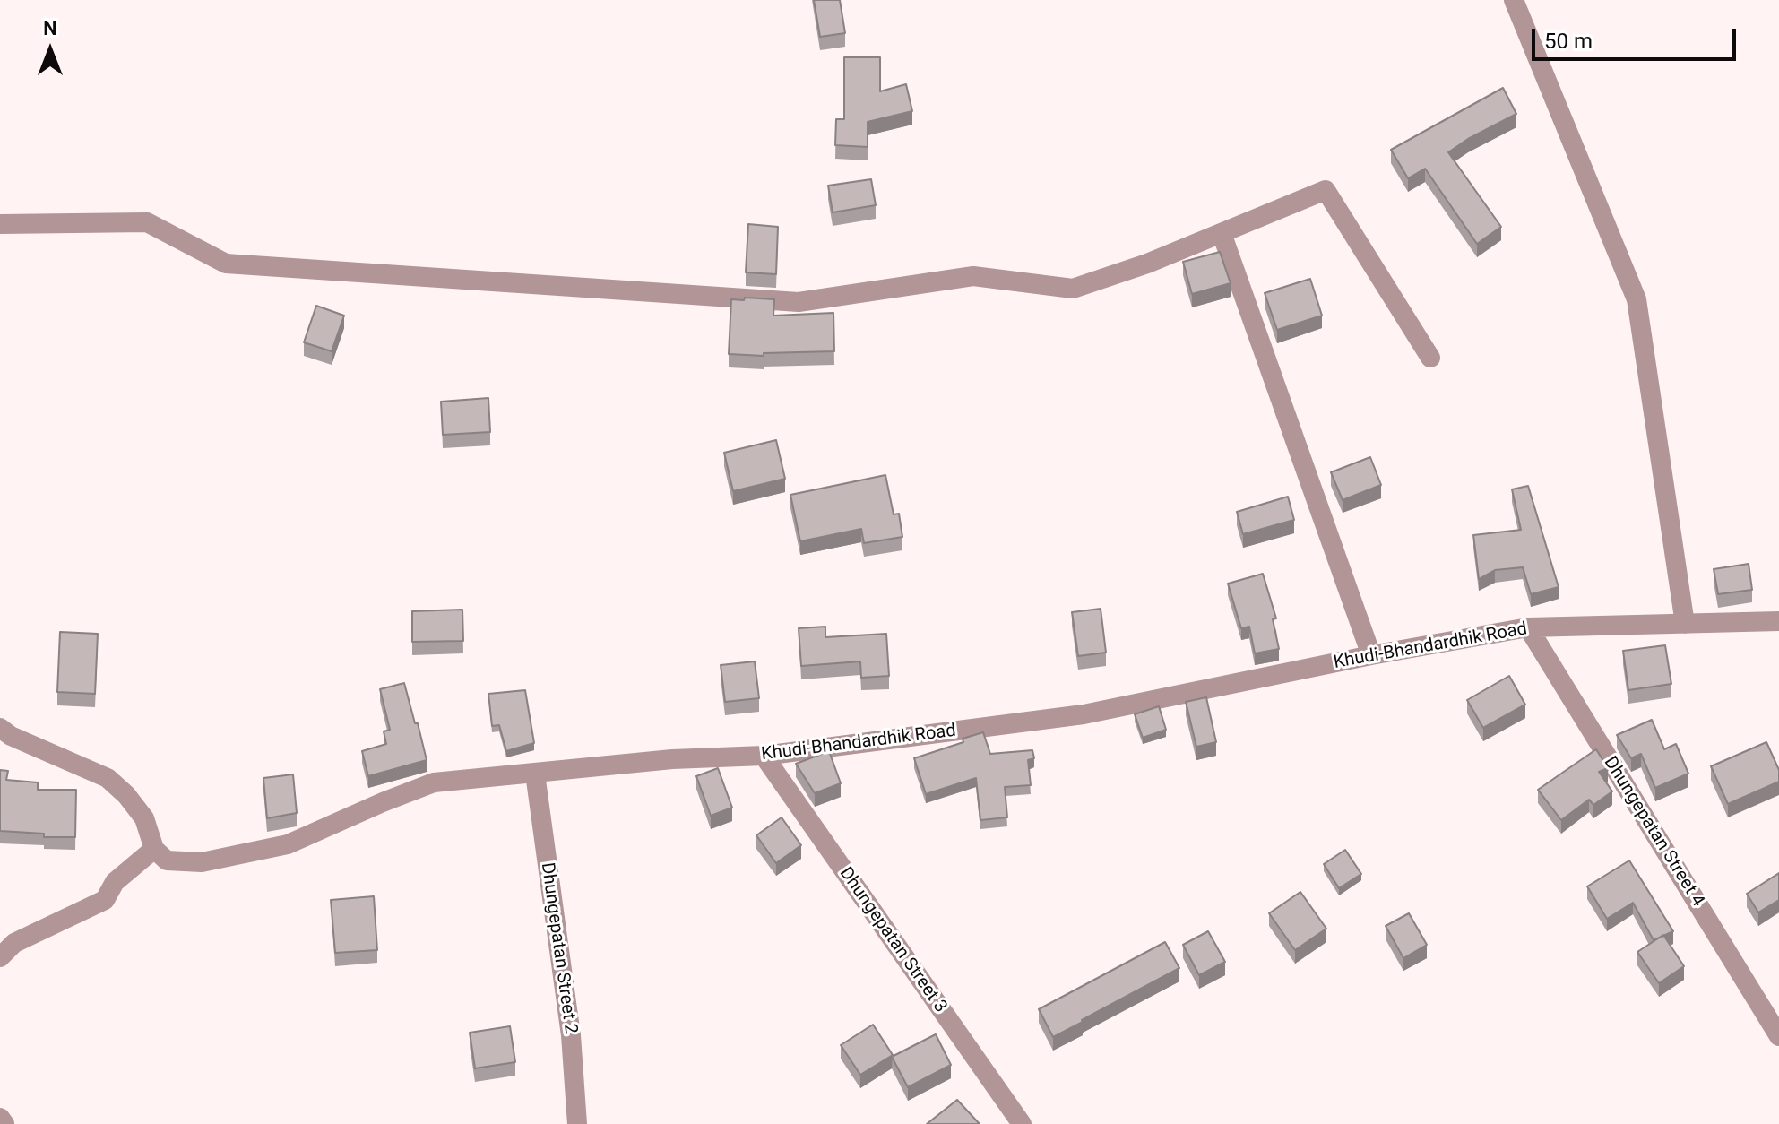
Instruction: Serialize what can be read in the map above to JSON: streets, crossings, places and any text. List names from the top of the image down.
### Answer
{
  "streets": {
    "street": [
      "Khudi-Bhandardhik Road",
      "Dhungepatan Street 4",
      "Dhungepatan Street 3",
      "Dhungepatan Street 2"
    ]
  },
  "crossings": [
    ["Khudi-Bhandardhik Road", "Dhungepatan Street 4"],
    ["Khudi-Bhandardhik Road", "Dhungepatan Street 3"],
    ["Khudi-Bhandardhik Road", "Dhungepatan Street 2"]
  ],
  "scale_bar": "50 m",
  "north": "top"
}
